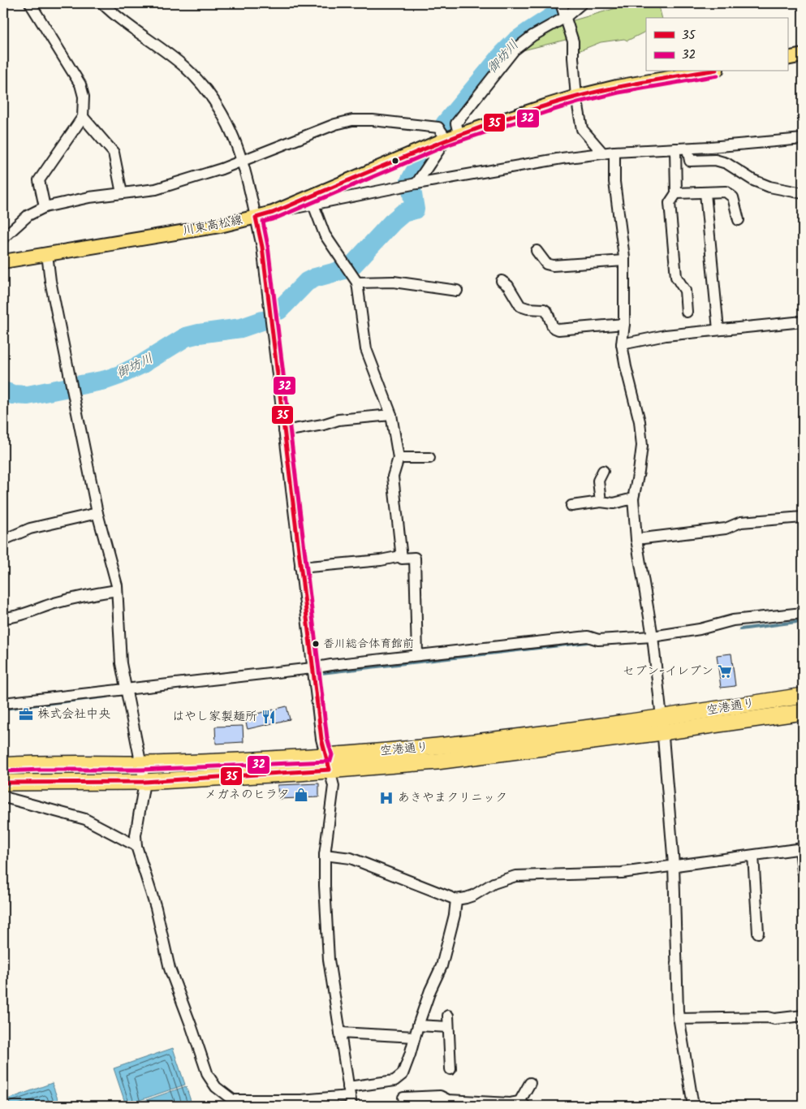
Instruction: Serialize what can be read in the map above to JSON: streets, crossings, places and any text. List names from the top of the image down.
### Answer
{
  "streets": {
    "highway": ["空港通り"],
    "main road": ["川東高松線"]
  },
  "water": ["御坊川"],
  "places": {
    "other": ["香川総合体育館前"],
    "supermarket": ["セブン-イレブン"],
    "office": ["株式会社中央"],
    "restaurant": ["はやし家製麺所"],
    "shop": ["メガネのヒラタ"],
    "hospital": ["あきやまクリニック"]
  },
  "lines": ["transit line 35", "transit line 32"],
  "legend": ["35", "32"]
}
